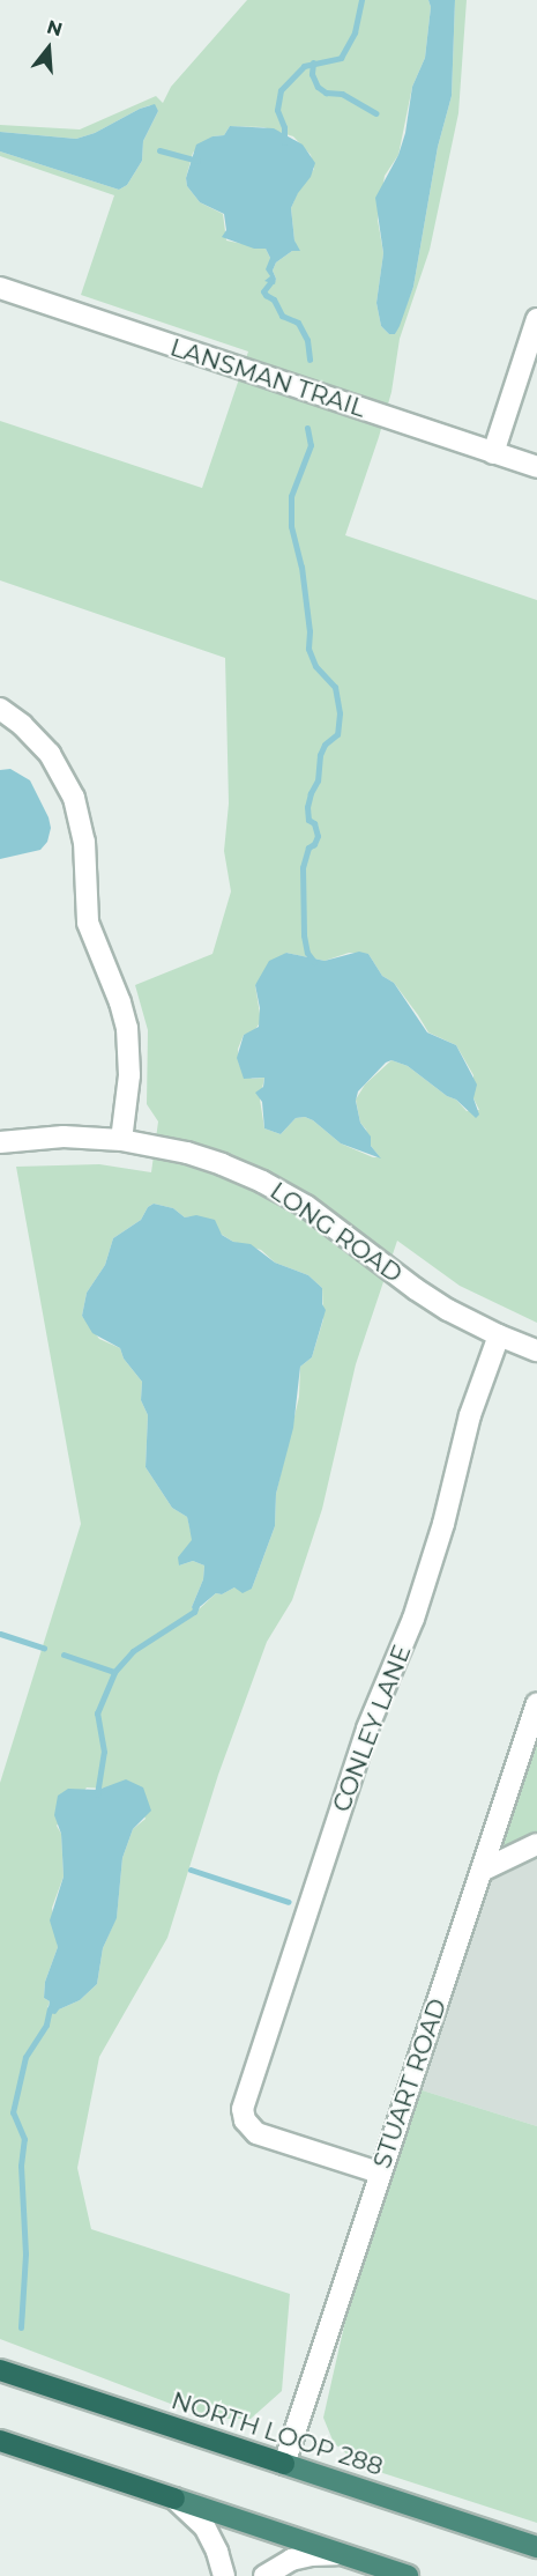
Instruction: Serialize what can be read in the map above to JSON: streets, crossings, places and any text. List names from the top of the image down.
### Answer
{
  "streets": {
    "highway": ["NORTH LOOP 288"],
    "street": [
      "LANSMAN TRAIL",
      "LONG ROAD",
      "CONLEY LANE",
      "STUART ROAD"
    ]
  },
  "crossings": [
    ["LONG ROAD", "CONLEY LANE"],
    ["CONLEY LANE", "STUART ROAD"],
    ["STUART ROAD", "NORTH LOOP 288"]
  ],
  "north": "top"
}
